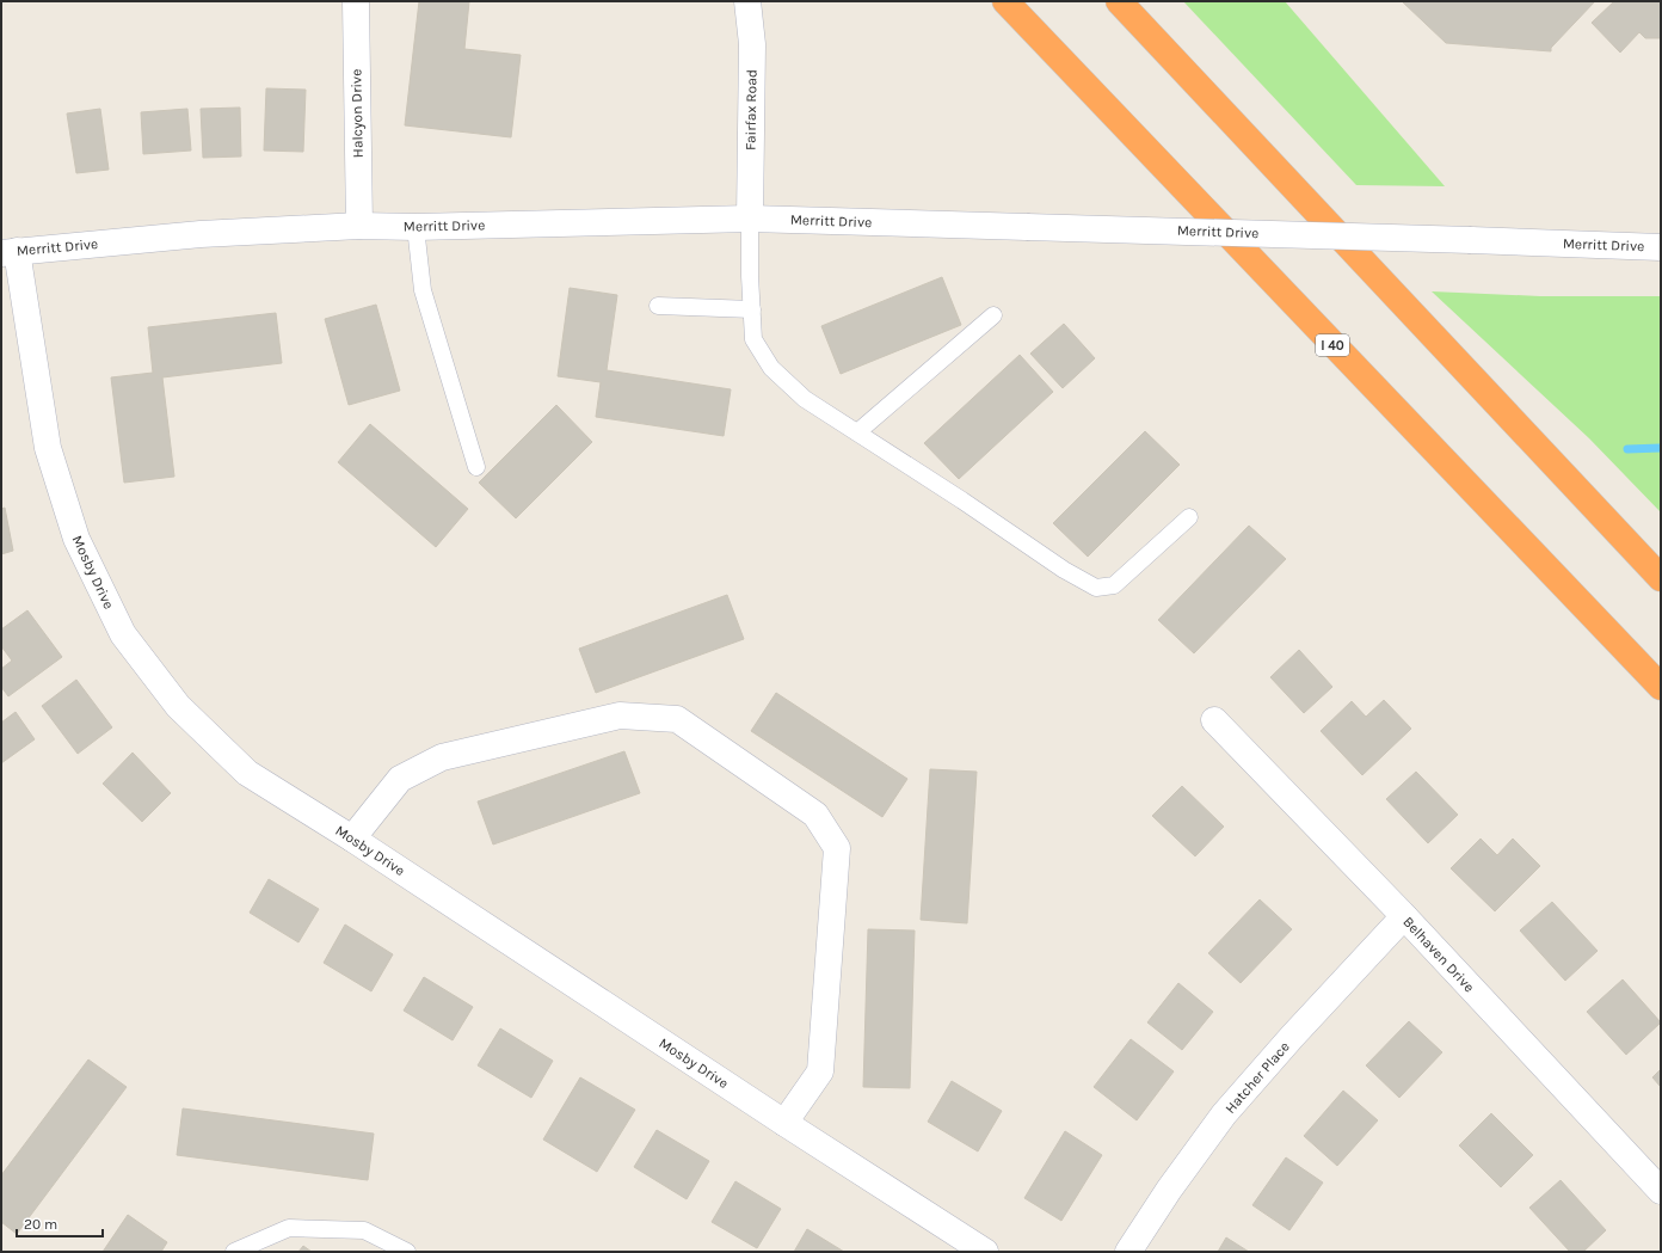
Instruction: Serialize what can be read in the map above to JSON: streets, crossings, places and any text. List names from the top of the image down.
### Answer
{
  "streets": {
    "highway": ["I 40"],
    "street": [
      "Fairfax Road",
      "Halcyon Drive",
      "Merritt Drive",
      "Mosby Drive",
      "Belhaven Drive",
      "Hatcher Place"
    ]
  },
  "crossings": [
    ["Fairfax Road", "Merritt Drive"],
    ["Halcyon Drive", "Merritt Drive"],
    ["Merritt Drive", "Mosby Drive"],
    ["Belhaven Drive", "Hatcher Place"]
  ],
  "scale_bar": "20 m"
}
